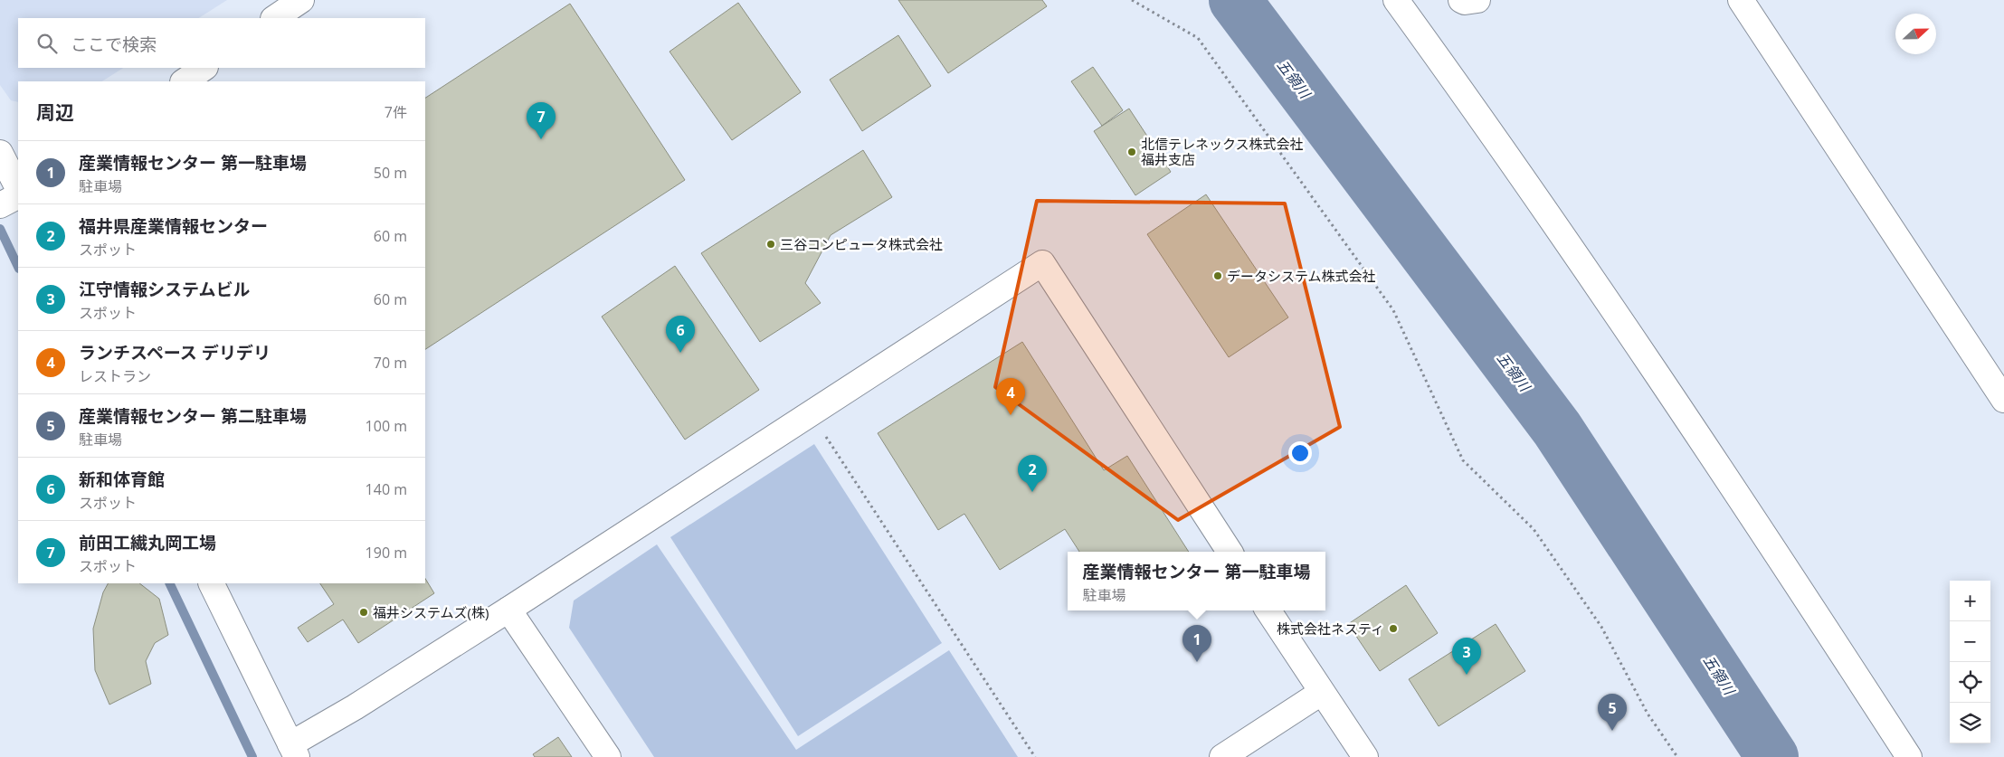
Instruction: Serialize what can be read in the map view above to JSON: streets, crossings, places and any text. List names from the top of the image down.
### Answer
{
  "water": ["五領川"],
  "places": [
    "北信テレネックス株式会社 福井支店",
    "三谷コンピュータ株式会社",
    "データシステム株式会社",
    "福井システムズ(株)",
    "株式会社ネスティ"
  ],
  "north": "right",
  "page": {
    "search": "ここで検索",
    "heading": ["周辺", "7件"],
    "pins": [
      "7",
      "6",
      "4",
      "2",
      "1",
      "3",
      "5"
    ],
    "list": [
      {
        "mark": "1",
        "name": "産業情報センター 第一駐車場",
        "note": "駐車場",
        "value": "50 m"
      },
      {
        "mark": "2",
        "name": "福井県産業情報センター",
        "note": "スポット",
        "value": "60 m"
      },
      {
        "mark": "3",
        "name": "江守情報システムビル",
        "note": "スポット",
        "value": "60 m"
      },
      {
        "mark": "4",
        "name": "ランチスペース デリデリ",
        "note": "レストラン",
        "value": "70 m"
      },
      {
        "mark": "5",
        "name": "産業情報センター 第二駐車場",
        "note": "駐車場",
        "value": "100 m"
      },
      {
        "mark": "6",
        "name": "新和体育館",
        "note": "スポット",
        "value": "140 m"
      },
      {
        "mark": "7",
        "name": "前田工繊丸岡工場",
        "note": "スポット",
        "value": "190 m"
      }
    ],
    "popup": ["産業情報センター 第一駐車場", "駐車場"],
    "map_buttons": ["+", "−"]
  }
}
